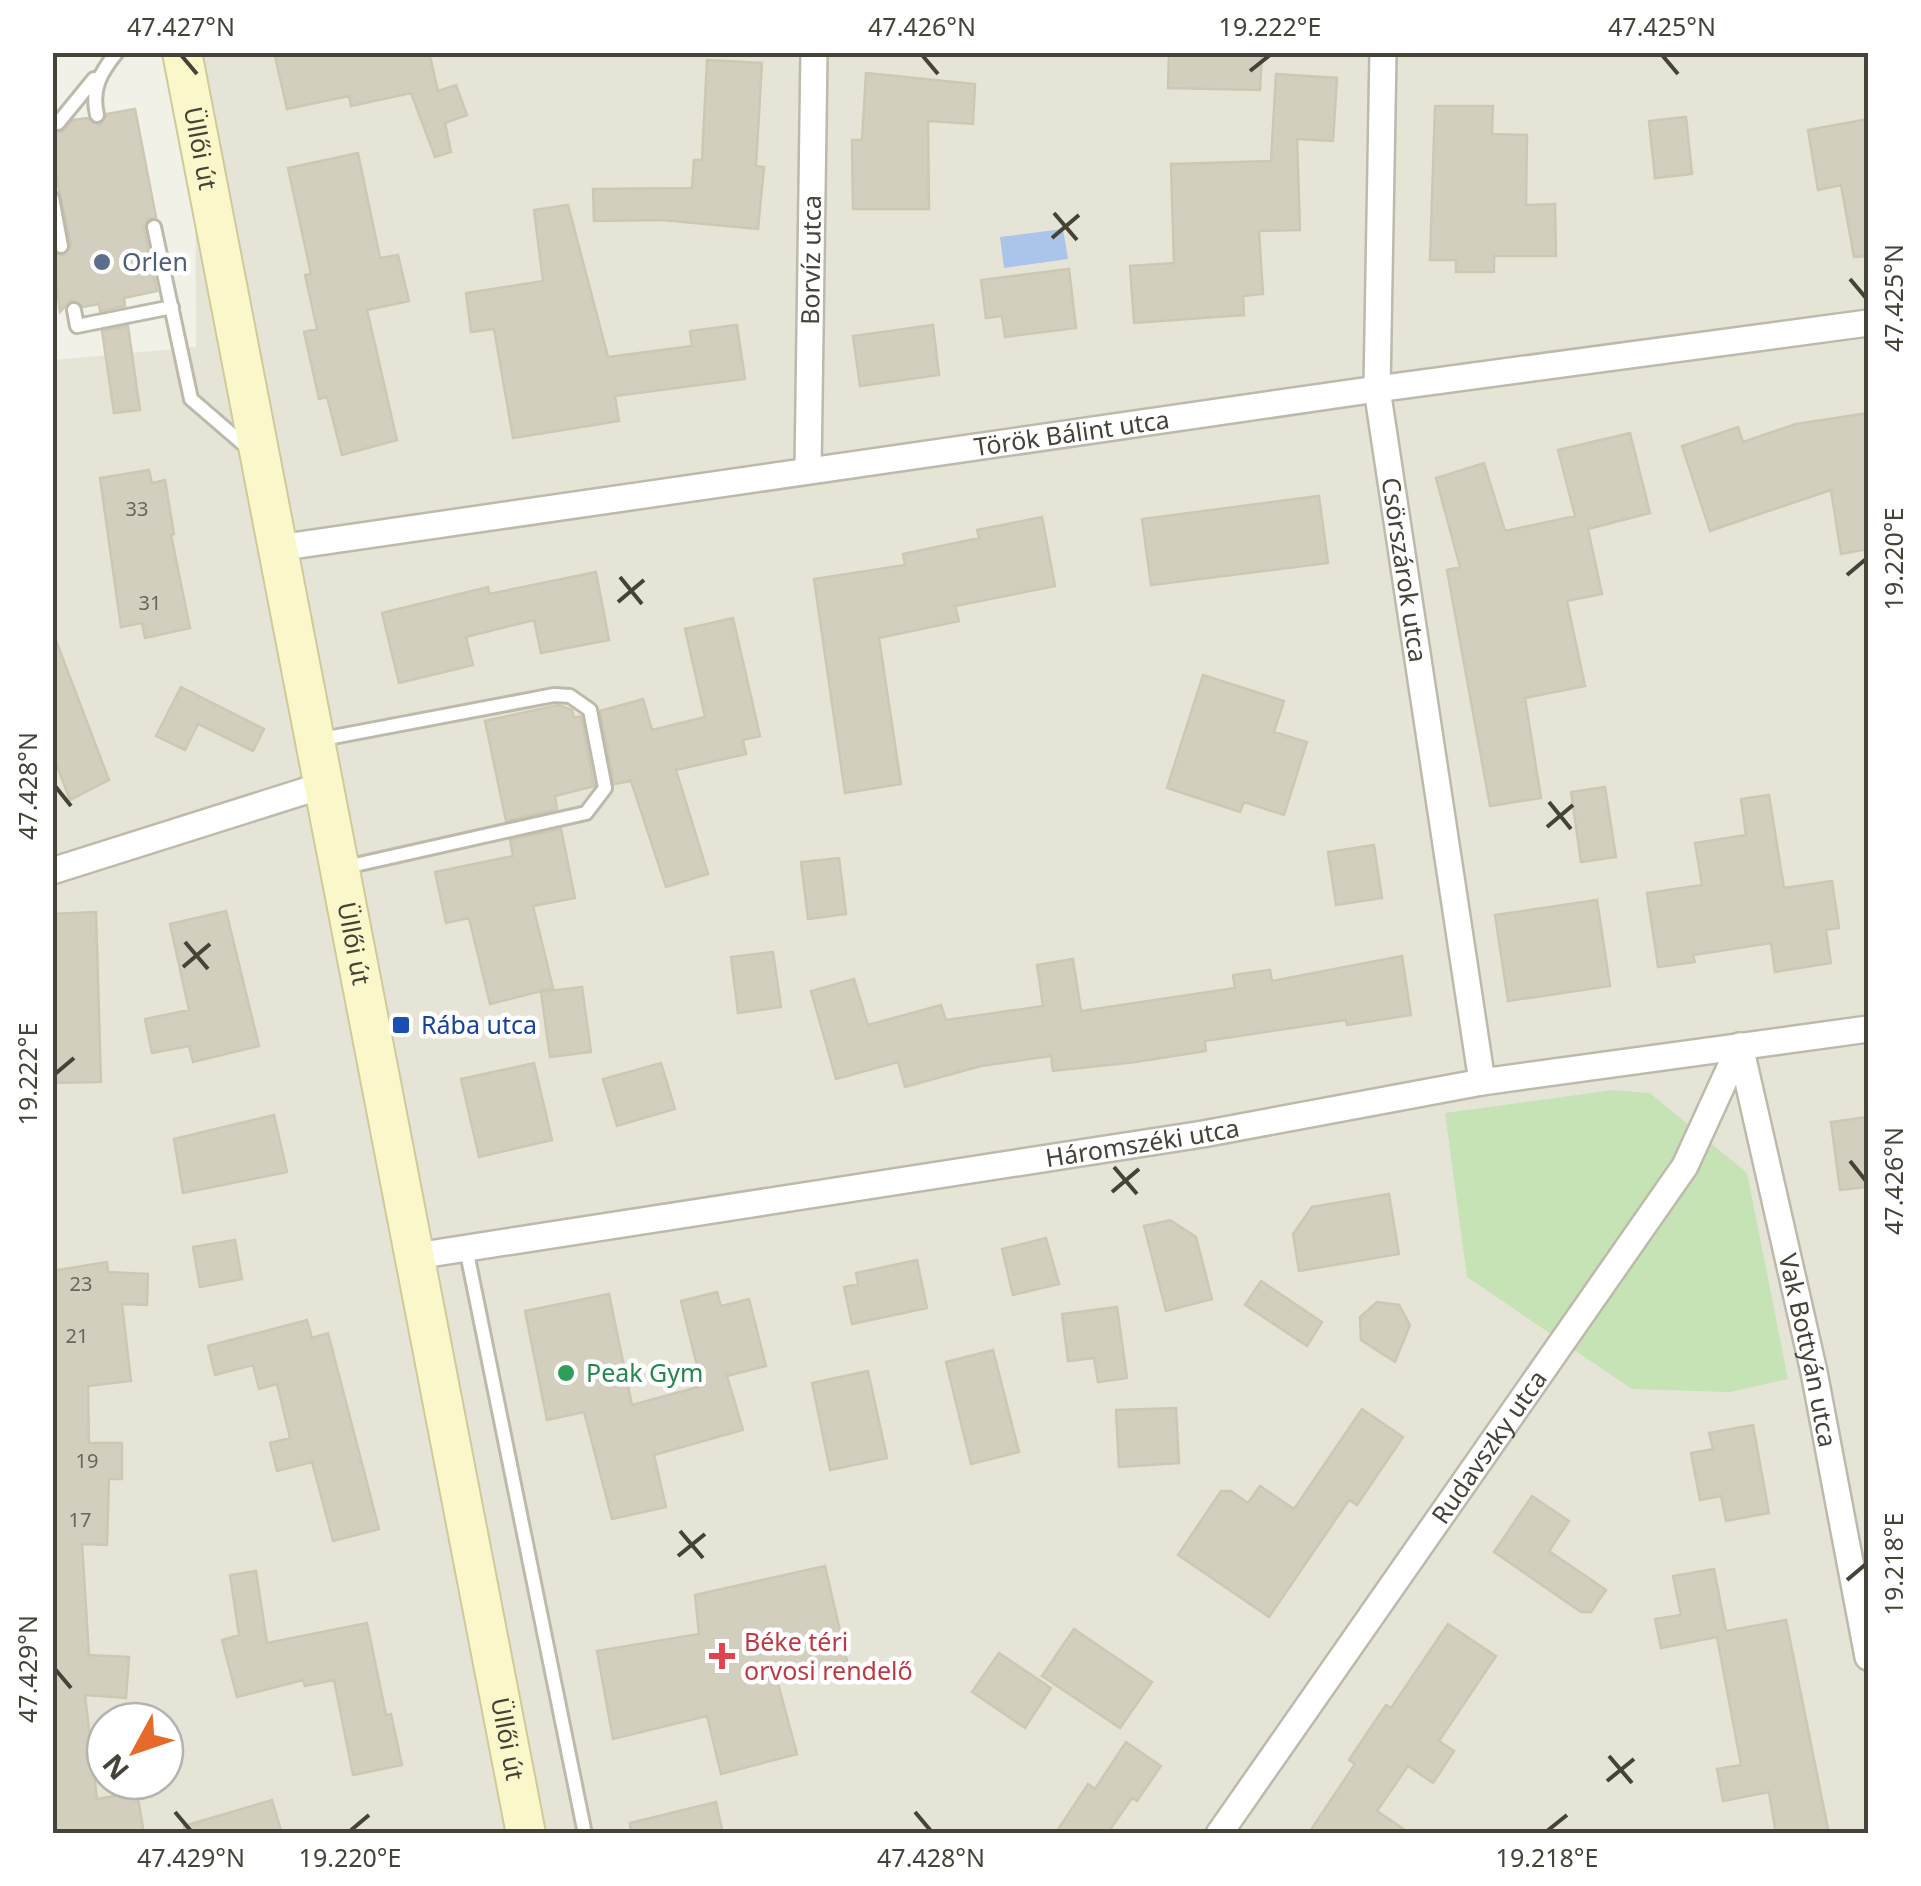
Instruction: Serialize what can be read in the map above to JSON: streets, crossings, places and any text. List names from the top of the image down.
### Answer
{
  "streets": {
    "main road": ["Üllői út"],
    "street": [
      "Borvíz utca",
      "Török Bálint utca",
      "Csörszárok utca",
      "Háromszéki utca",
      "Vak Bottyán utca",
      "Rudavszky utca"
    ]
  },
  "crossings": [
    ["Üllői út", "Török Bálint utca"],
    ["Üllői út", "Háromszéki utca"],
    ["Borvíz utca", "Török Bálint utca"],
    ["Török Bálint utca", "Csörszárok utca"],
    ["Csörszárok utca", "Háromszéki utca"],
    ["Háromszéki utca", "Vak Bottyán utca"],
    ["Háromszéki utca", "Rudavszky utca"],
    ["Vak Bottyán utca", "Rudavszky utca"]
  ],
  "places": {
    "other": ["Orlen", "Peak Gym"],
    "transit": ["Rába utca"],
    "health": ["Béke téri orvosi rendelő"]
  },
  "house_numbers": [
    "33",
    "31",
    "23",
    "21",
    "19",
    "17"
  ],
  "north": "bottom left",
  "coordinates": [
    "47.427°N",
    "47.426°N",
    "19.222°E",
    "47.425°N",
    "19.220°E",
    "47.428°N",
    "19.218°E",
    "47.429°N"
  ]
}
